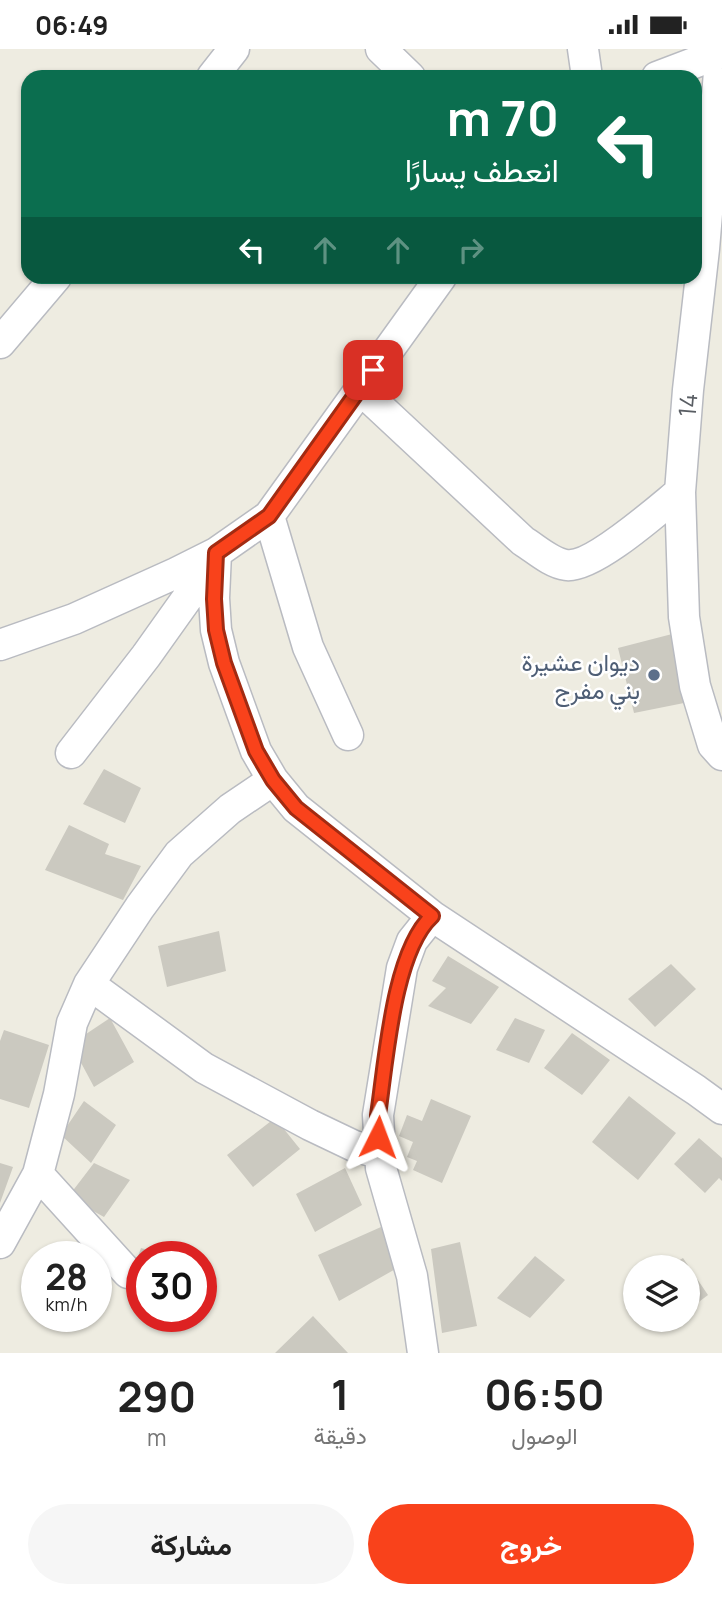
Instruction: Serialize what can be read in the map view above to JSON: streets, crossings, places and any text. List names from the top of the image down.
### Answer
{
  "streets": {
    "street": ["14"]
  },
  "places": ["ديوان عشيرة بني مفرج"],
  "page": {
    "status": "06:49",
    "turn": ["70 m", "انعطف يسارًا"],
    "speed": "28 km/h",
    "limit": "30",
    "eta": [
      "06:50",
      "الوصول",
      "1",
      "دقيقة",
      "290",
      "m"
    ],
    "buttons": ["خروج", "مشاركة"]
  }
}
